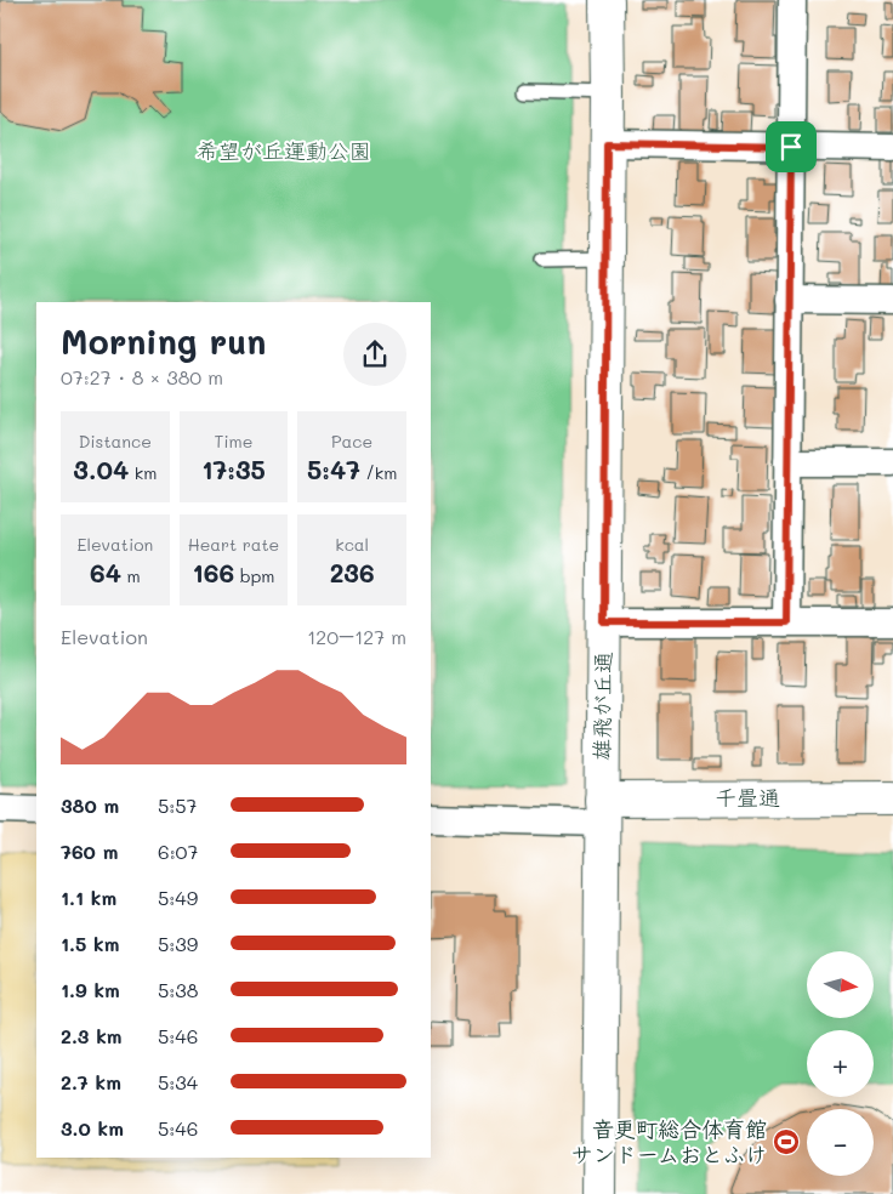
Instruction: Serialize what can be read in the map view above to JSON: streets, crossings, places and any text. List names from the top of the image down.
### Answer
{
  "streets": {
    "street": ["雄飛が丘通", "千畳通"]
  },
  "crossings": [
    ["雄飛が丘通", "千畳通"]
  ],
  "parks": ["希望が丘運動公園"],
  "places": {
    "sports": ["音更町総合体育館 サンドームおとふけ"]
  },
  "north": "right",
  "page": {
    "heading": ["Morning run", "07:27 · 8 × 380 m"],
    "stats": [
      ["Distance", "3.04 km"],
      ["Time", "17:35"],
      ["Pace", "5:47 /km"],
      ["Elevation", "64 m"],
      ["Heart rate", "166 bpm"],
      ["kcal", "236"]
    ],
    "chart": ["Elevation", "120–127 m"],
    "list": [
      {
        "name": "380 m",
        "note": "5:57"
      },
      {
        "name": "760 m",
        "note": "6:07"
      },
      {
        "name": "1.1 km",
        "note": "5:49"
      },
      {
        "name": "1.5 km",
        "note": "5:39"
      },
      {
        "name": "1.9 km",
        "note": "5:38"
      },
      {
        "name": "2.3 km",
        "note": "5:46"
      },
      {
        "name": "2.7 km",
        "note": "5:34"
      },
      {
        "name": "3.0 km",
        "note": "5:46"
      }
    ],
    "map_buttons": ["+", "−"]
  }
}
